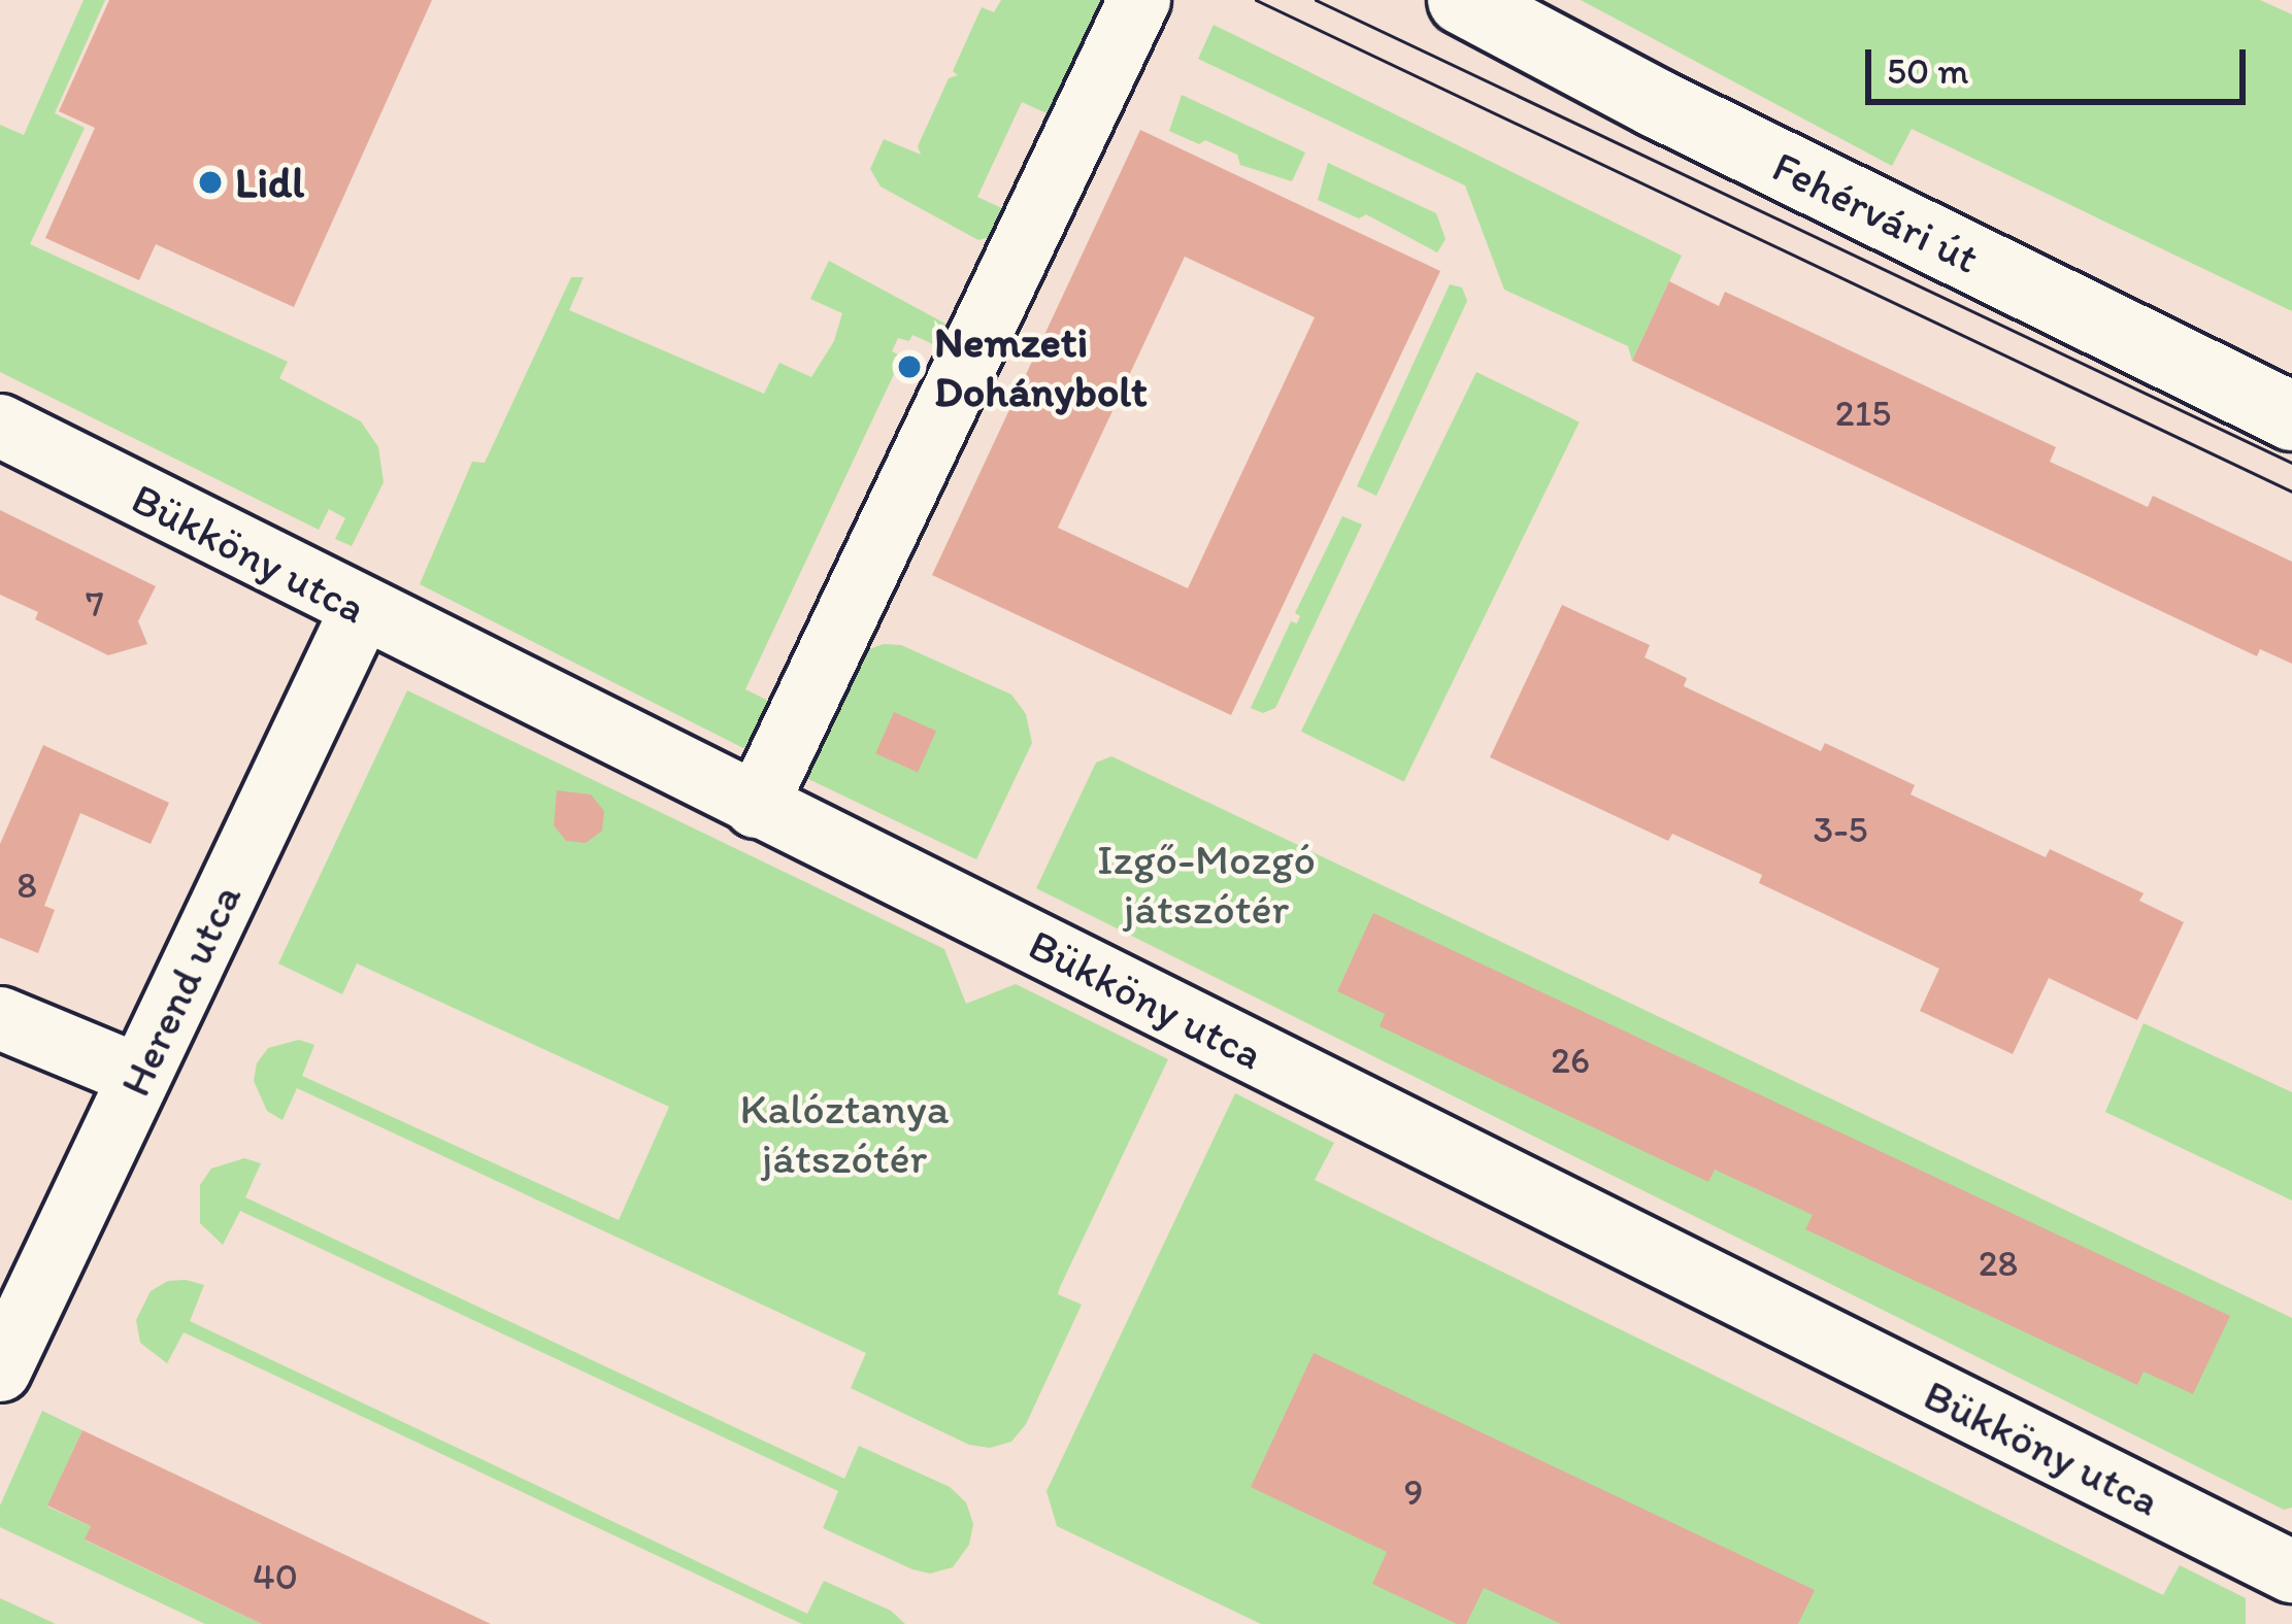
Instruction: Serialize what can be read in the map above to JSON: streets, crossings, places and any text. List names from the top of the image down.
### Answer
{
  "streets": {
    "street": ["Fehérvári út", "Bükköny utca", "Herend utca"]
  },
  "crossings": [
    ["Bükköny utca", "Herend utca"]
  ],
  "parks": ["Izgő-Mozgó játszótér", "Kalóztanya játszótér"],
  "places": ["Lidl", "Nemzeti Dohánybolt"],
  "house_numbers": [
    "215",
    "7",
    "3-5",
    "8",
    "26",
    "28",
    "9",
    "40"
  ],
  "scale_bar": "50 m"
}
